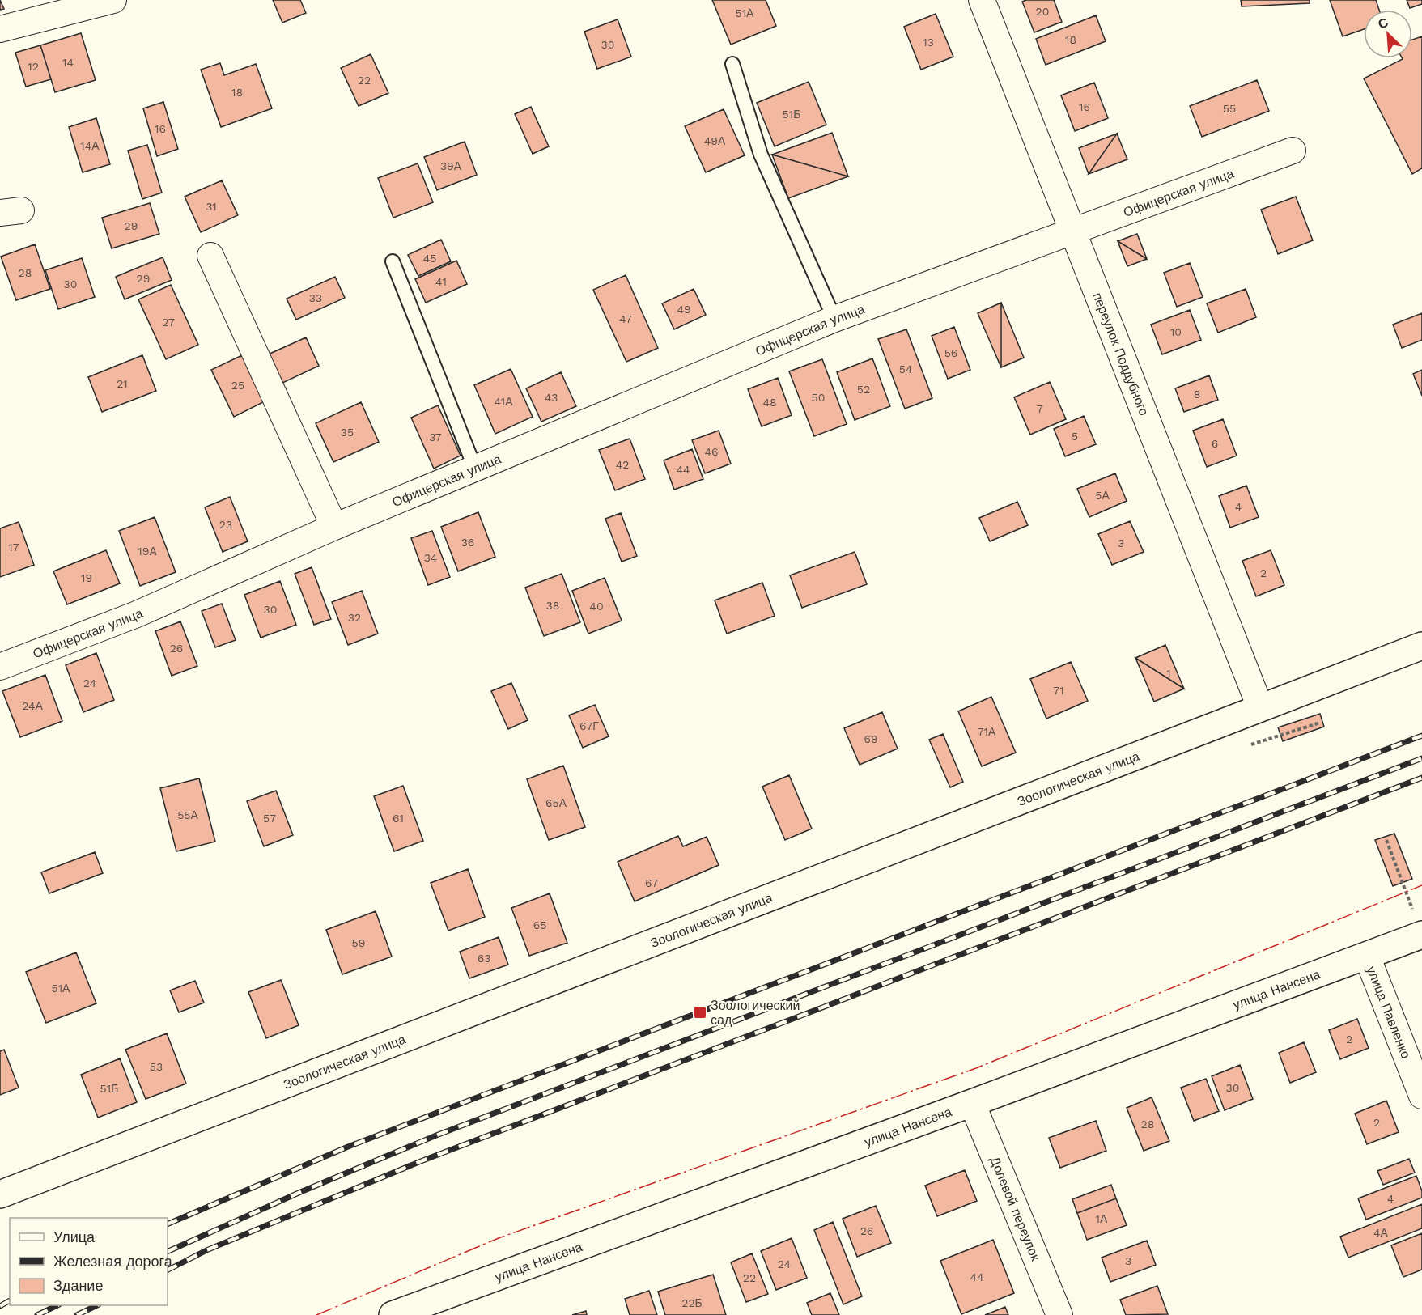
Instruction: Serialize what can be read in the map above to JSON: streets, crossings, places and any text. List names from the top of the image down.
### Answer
{
  "streets": {
    "main road": ["Зоологическая улица", "улица Нансена"],
    "street": [
      "Офицерская улица",
      "переулок Поддубного",
      "улица Павленко",
      "Долевой переулок"
    ]
  },
  "crossings": [
    ["Офицерская улица", "переулок Поддубного"],
    ["переулок Поддубного", "Зоологическая улица"],
    ["улица Нансена", "улица Павленко"],
    ["улица Нансена", "Долевой переулок"]
  ],
  "places": {
    "transit": ["Зоологический сад"]
  },
  "house_numbers": [
    "20",
    "51А",
    "18",
    "13",
    "30",
    "14",
    "12",
    "22",
    "18",
    "16",
    "55",
    "51Б",
    "16",
    "49А",
    "14А",
    "39А",
    "31",
    "29",
    "45",
    "28",
    "29",
    "41",
    "30",
    "33",
    "49",
    "47",
    "27",
    "10",
    "56",
    "54",
    "21",
    "25",
    "52",
    "8",
    "43",
    "50",
    "41А",
    "48",
    "7",
    "35",
    "5",
    "37",
    "6",
    "46",
    "42",
    "44",
    "5А",
    "4",
    "23",
    "36",
    "3",
    "17",
    "19А",
    "34",
    "2",
    "19",
    "38",
    "40",
    "30",
    "32",
    "26",
    "1",
    "24",
    "71",
    "24А",
    "67Г",
    "71А",
    "69",
    "65А",
    "55А",
    "57",
    "61",
    "67",
    "65",
    "59",
    "63",
    "51А",
    "2",
    "53",
    "30",
    "51Б",
    "2",
    "28",
    "4",
    "1А",
    "26",
    "4А",
    "3",
    "24",
    "44",
    "22",
    "22Б"
  ],
  "legend": ["Улица", "Железная дорога", "Здание"],
  "north": "top left"
}
